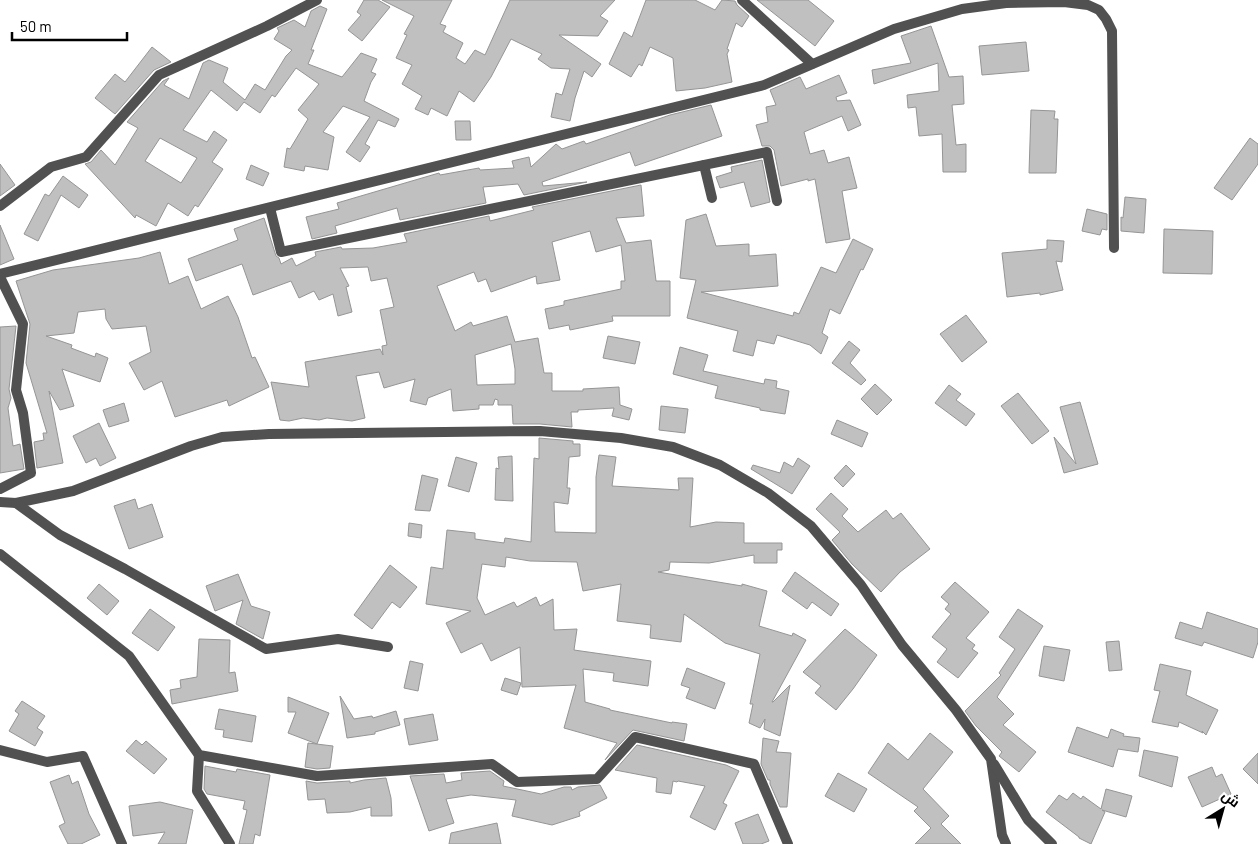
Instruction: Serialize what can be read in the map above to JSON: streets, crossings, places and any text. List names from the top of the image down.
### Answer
{
  "scale_bar": "50 m",
  "north": "top right"
}
